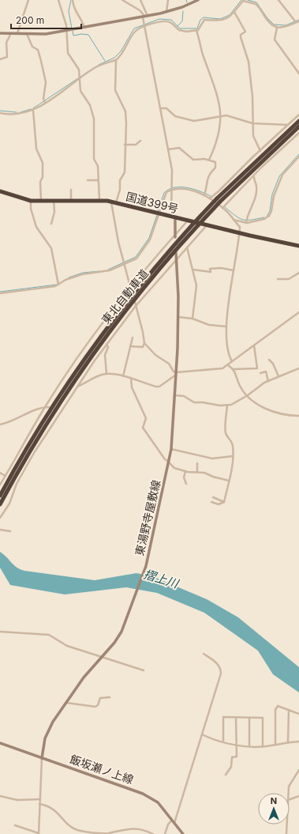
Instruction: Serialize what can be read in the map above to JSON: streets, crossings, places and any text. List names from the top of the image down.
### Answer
{
  "streets": {
    "highway": ["国道399号", "東北自動車道"],
    "main road": ["東湯野寺屋敷線", "飯坂瀬ノ上線"]
  },
  "crossings": [
    ["東湯野寺屋敷線", "飯坂瀬ノ上線"]
  ],
  "water": ["摺上川"],
  "scale_bar": "200 m",
  "north": "top"
}
